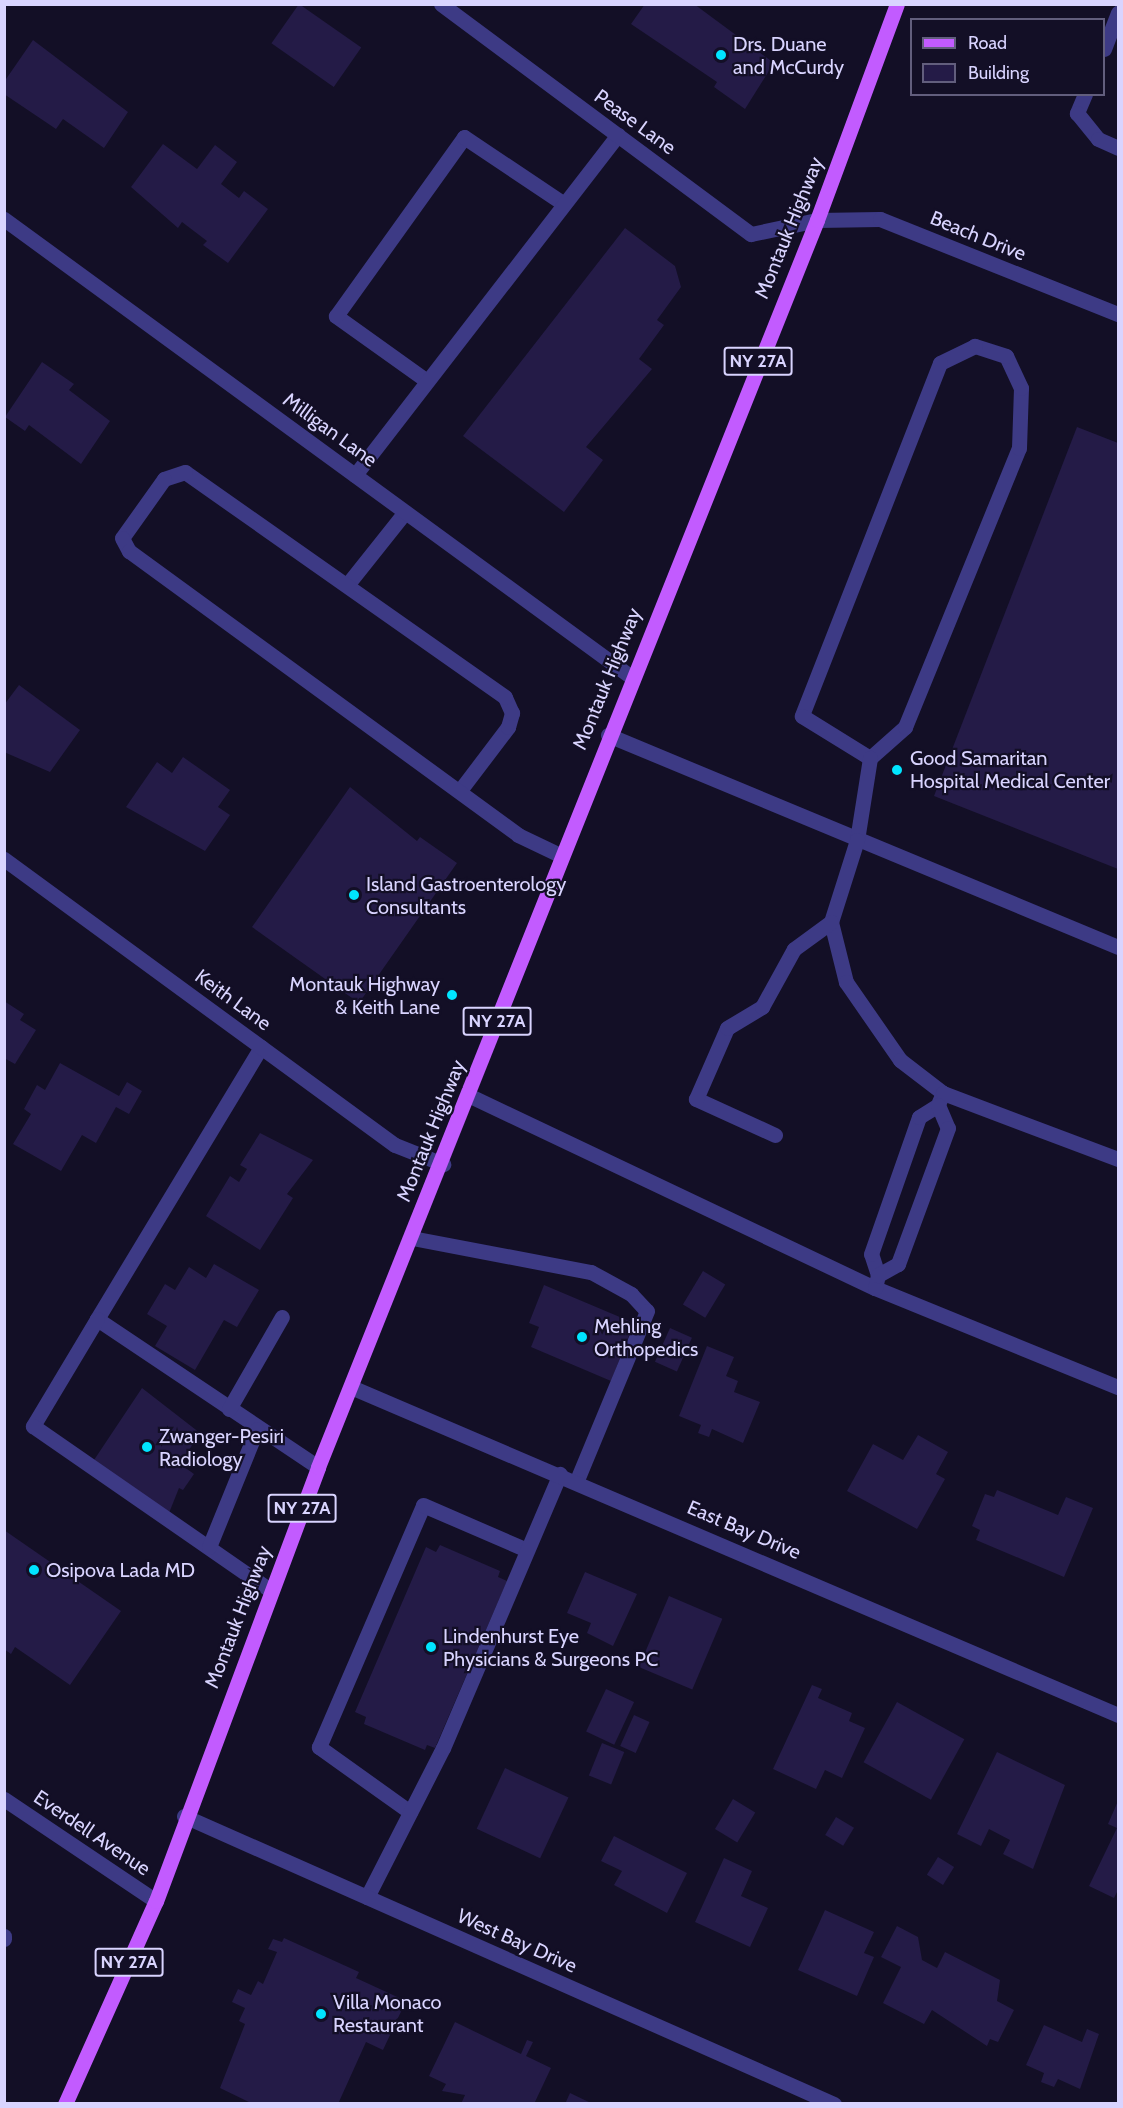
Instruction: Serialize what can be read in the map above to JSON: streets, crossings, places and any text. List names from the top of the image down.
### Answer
{
  "streets": {
    "main road": ["Montauk Highway", "NY 27A"],
    "street": [
      "Pease Lane",
      "Beach Drive",
      "Milligan Lane",
      "Keith Lane",
      "East Bay Drive",
      "Everdell Avenue",
      "West Bay Drive"
    ]
  },
  "crossings": [
    ["Pease Lane", "Montauk Highway"],
    ["Pease Lane", "Beach Drive"],
    ["Montauk Highway", "Beach Drive"],
    ["Montauk Highway", "Milligan Lane"],
    ["Montauk Highway", "Keith Lane"],
    ["Montauk Highway", "East Bay Drive"],
    ["Montauk Highway", "Everdell Avenue"],
    ["Montauk Highway", "West Bay Drive"]
  ],
  "places": [
    "Drs. Duane and McCurdy",
    "Good Samaritan Hospital Medical Center",
    "Island Gastroenterology Consultants",
    "Montauk Highway & Keith Lane",
    "Mehling Orthopedics",
    "Zwanger-Pesiri Radiology",
    "Osipova Lada MD",
    "Lindenhurst Eye Physicians & Surgeons PC",
    "Villa Monaco Restaurant"
  ],
  "legend": ["Road", "Building"]
}
